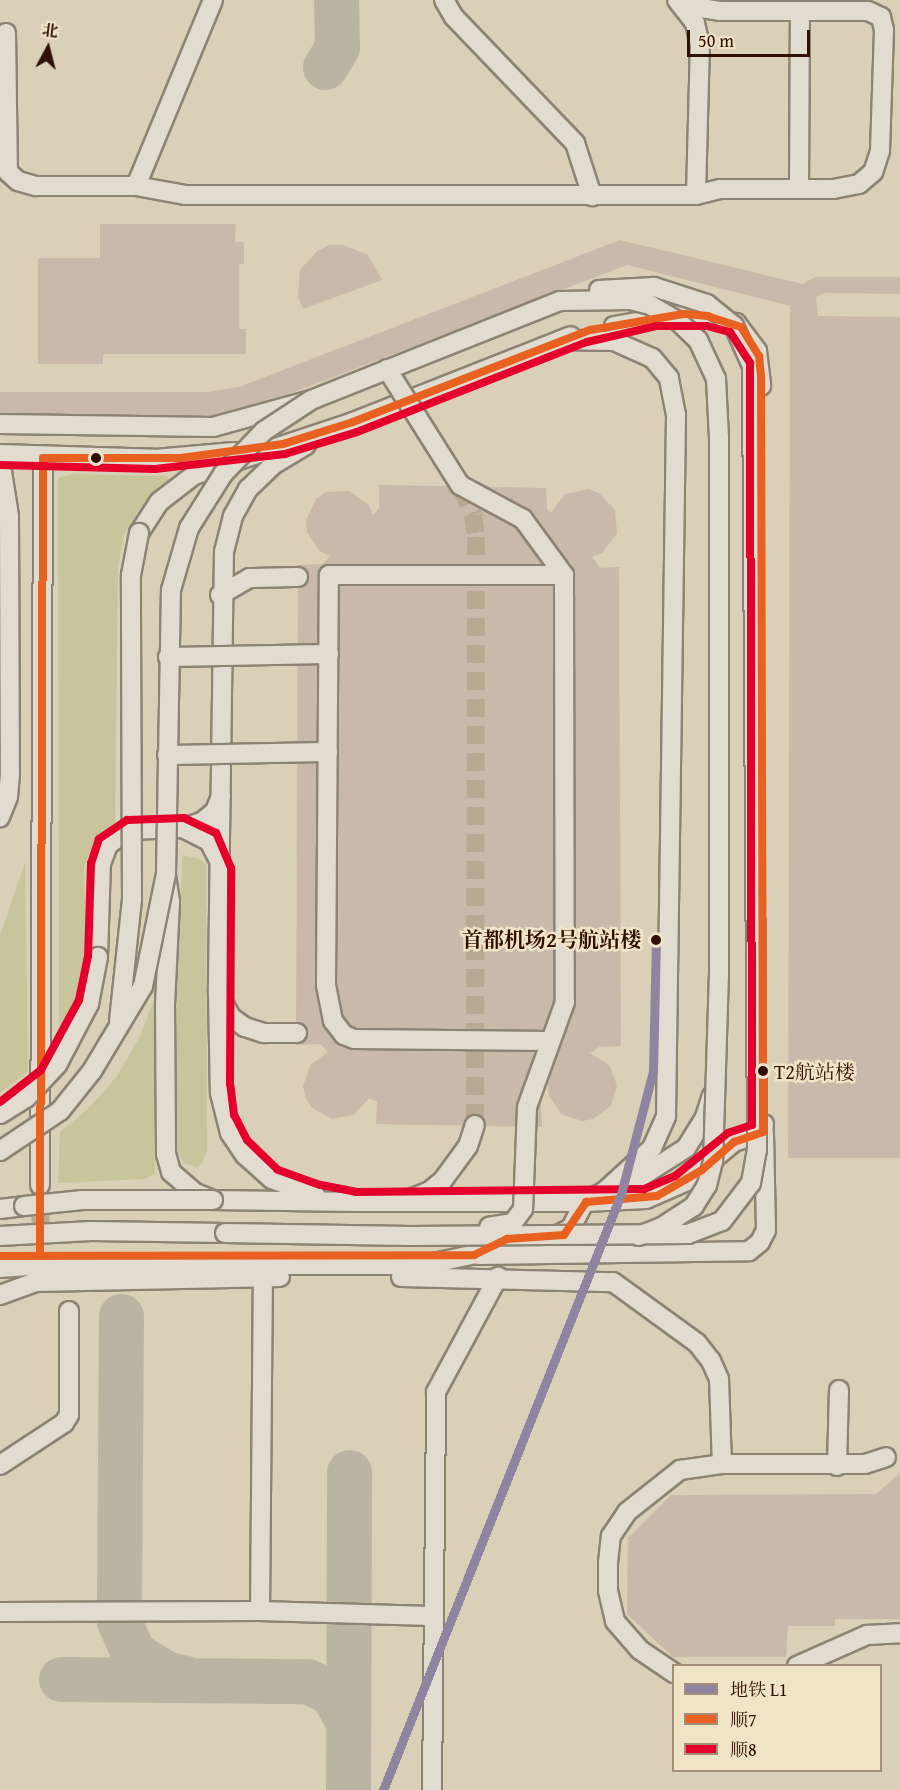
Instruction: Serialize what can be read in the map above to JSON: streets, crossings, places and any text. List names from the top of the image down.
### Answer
{
  "places": ["首都机场2号航站楼", "T2航站楼"],
  "lines": ["transit line 顺7", "transit line 顺8", "metro line L1"],
  "legend": ["地铁 L1", "顺7", "顺8"],
  "scale_bar": "50 m",
  "north": "top"
}
